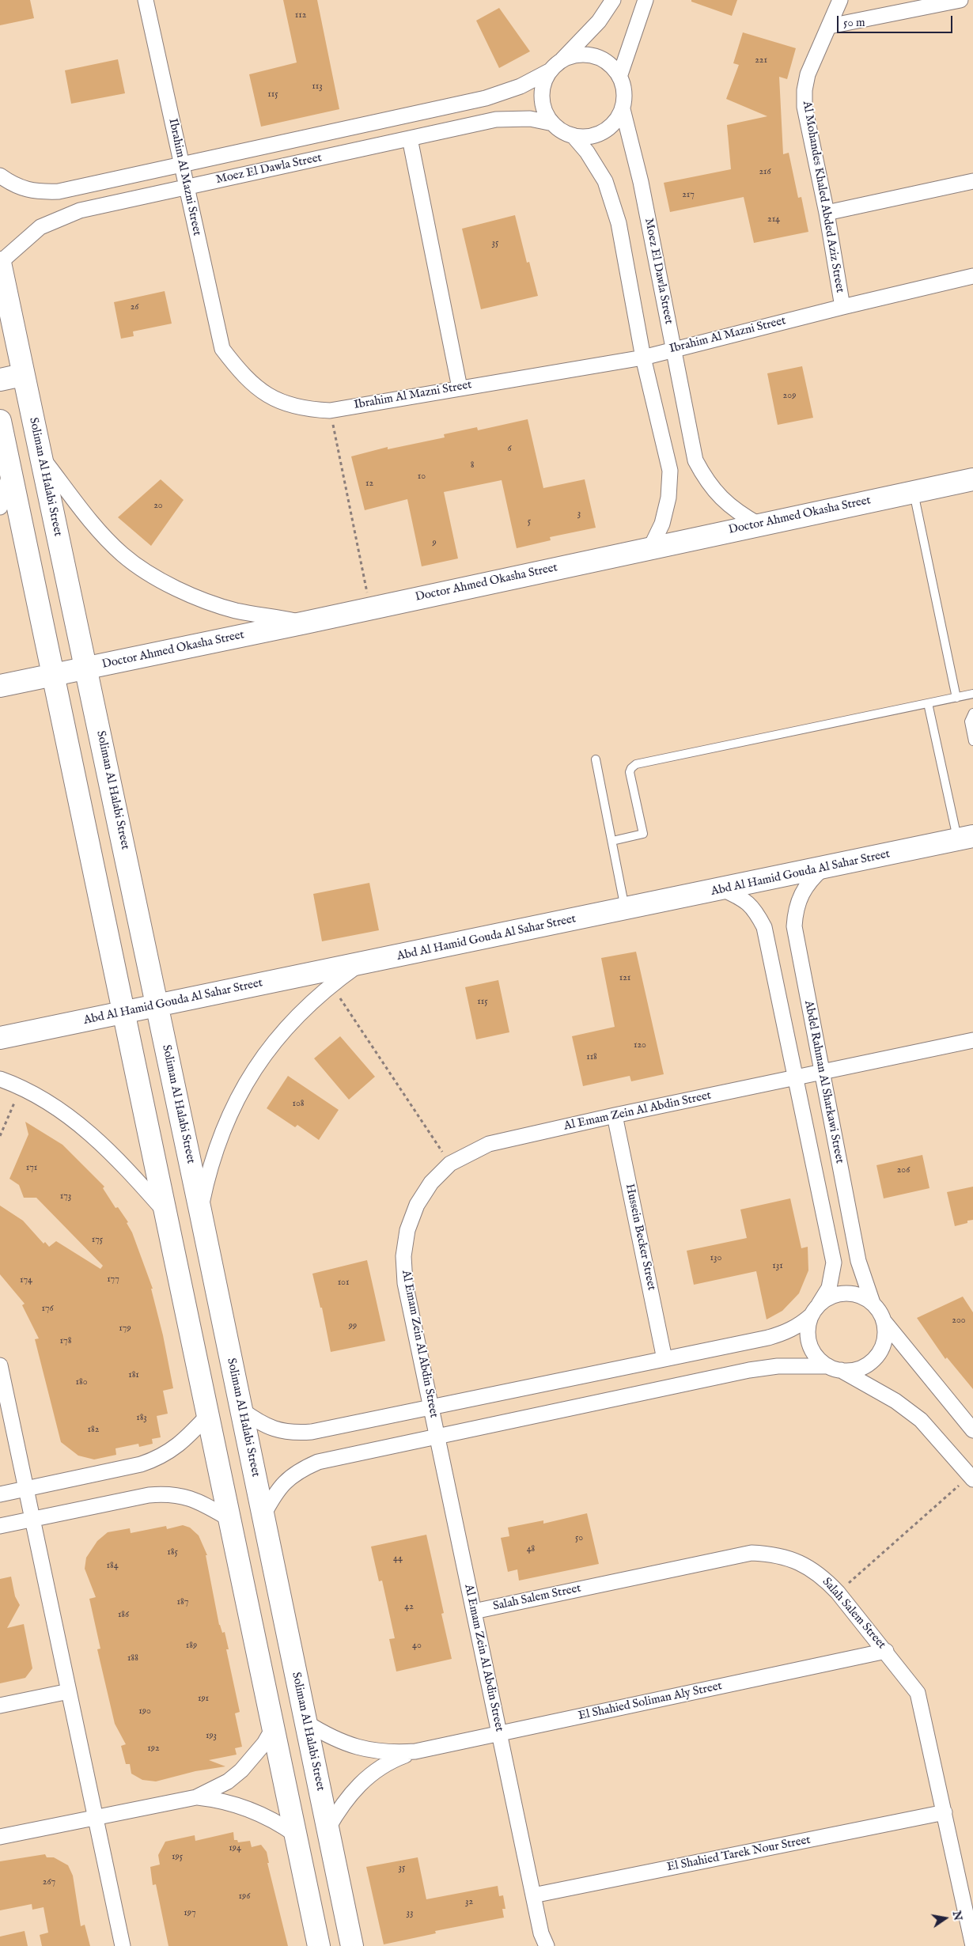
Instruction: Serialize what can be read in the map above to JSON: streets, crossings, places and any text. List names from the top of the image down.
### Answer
{
  "streets": {
    "street": [
      "Moez El Dawla Street",
      "Ibrahim Al Mazni Street",
      "Al Mohandes Khaled Abded Aziz Street",
      "Soliman Al Halabi Street",
      "Doctor Ahmed Okasha Street",
      "Abd Al Hamid Gouda Al Sahar Street",
      "Abdel Rahman Al Sharkawi Street",
      "Al Emam Zein Al Abdin Street",
      "Hussein Becker Street",
      "Salah Salem Street",
      "El Shahied Soliman Aly Street",
      "El Shahied Tarek Nour Street"
    ]
  },
  "crossings": [
    ["Moez El Dawla Street", "Ibrahim Al Mazni Street"],
    ["Moez El Dawla Street", "Soliman Al Halabi Street"],
    ["Moez El Dawla Street", "Doctor Ahmed Okasha Street"],
    ["Ibrahim Al Mazni Street", "Al Mohandes Khaled Abded Aziz Street"],
    ["Soliman Al Halabi Street", "Doctor Ahmed Okasha Street"],
    ["Soliman Al Halabi Street", "Abd Al Hamid Gouda Al Sahar Street"],
    ["Soliman Al Halabi Street", "El Shahied Soliman Aly Street"],
    ["Abd Al Hamid Gouda Al Sahar Street", "Abdel Rahman Al Sharkawi Street"],
    ["Abdel Rahman Al Sharkawi Street", "Al Emam Zein Al Abdin Street"],
    ["Al Emam Zein Al Abdin Street", "Hussein Becker Street"],
    ["Al Emam Zein Al Abdin Street", "Salah Salem Street"],
    ["Al Emam Zein Al Abdin Street", "El Shahied Soliman Aly Street"],
    ["Al Emam Zein Al Abdin Street", "El Shahied Tarek Nour Street"],
    ["Salah Salem Street", "El Shahied Soliman Aly Street"],
    ["Salah Salem Street", "El Shahied Tarek Nour Street"]
  ],
  "house_numbers": [
    "112",
    "221",
    "113",
    "115",
    "216",
    "217",
    "214",
    "35",
    "26",
    "209",
    "6",
    "8",
    "10",
    "12",
    "20",
    "3",
    "5",
    "9",
    "121",
    "115",
    "120",
    "118",
    "108",
    "171",
    "206",
    "173",
    "175",
    "130",
    "131",
    "177",
    "174",
    "101",
    "176",
    "200",
    "99",
    "179",
    "178",
    "181",
    "180",
    "183",
    "182",
    "50",
    "48",
    "185",
    "44",
    "184",
    "187",
    "42",
    "186",
    "189",
    "40",
    "188",
    "191",
    "190",
    "193",
    "192",
    "194",
    "195",
    "35",
    "267",
    "196",
    "32",
    "197",
    "33"
  ],
  "scale_bar": "50 m",
  "north": "right"
}
